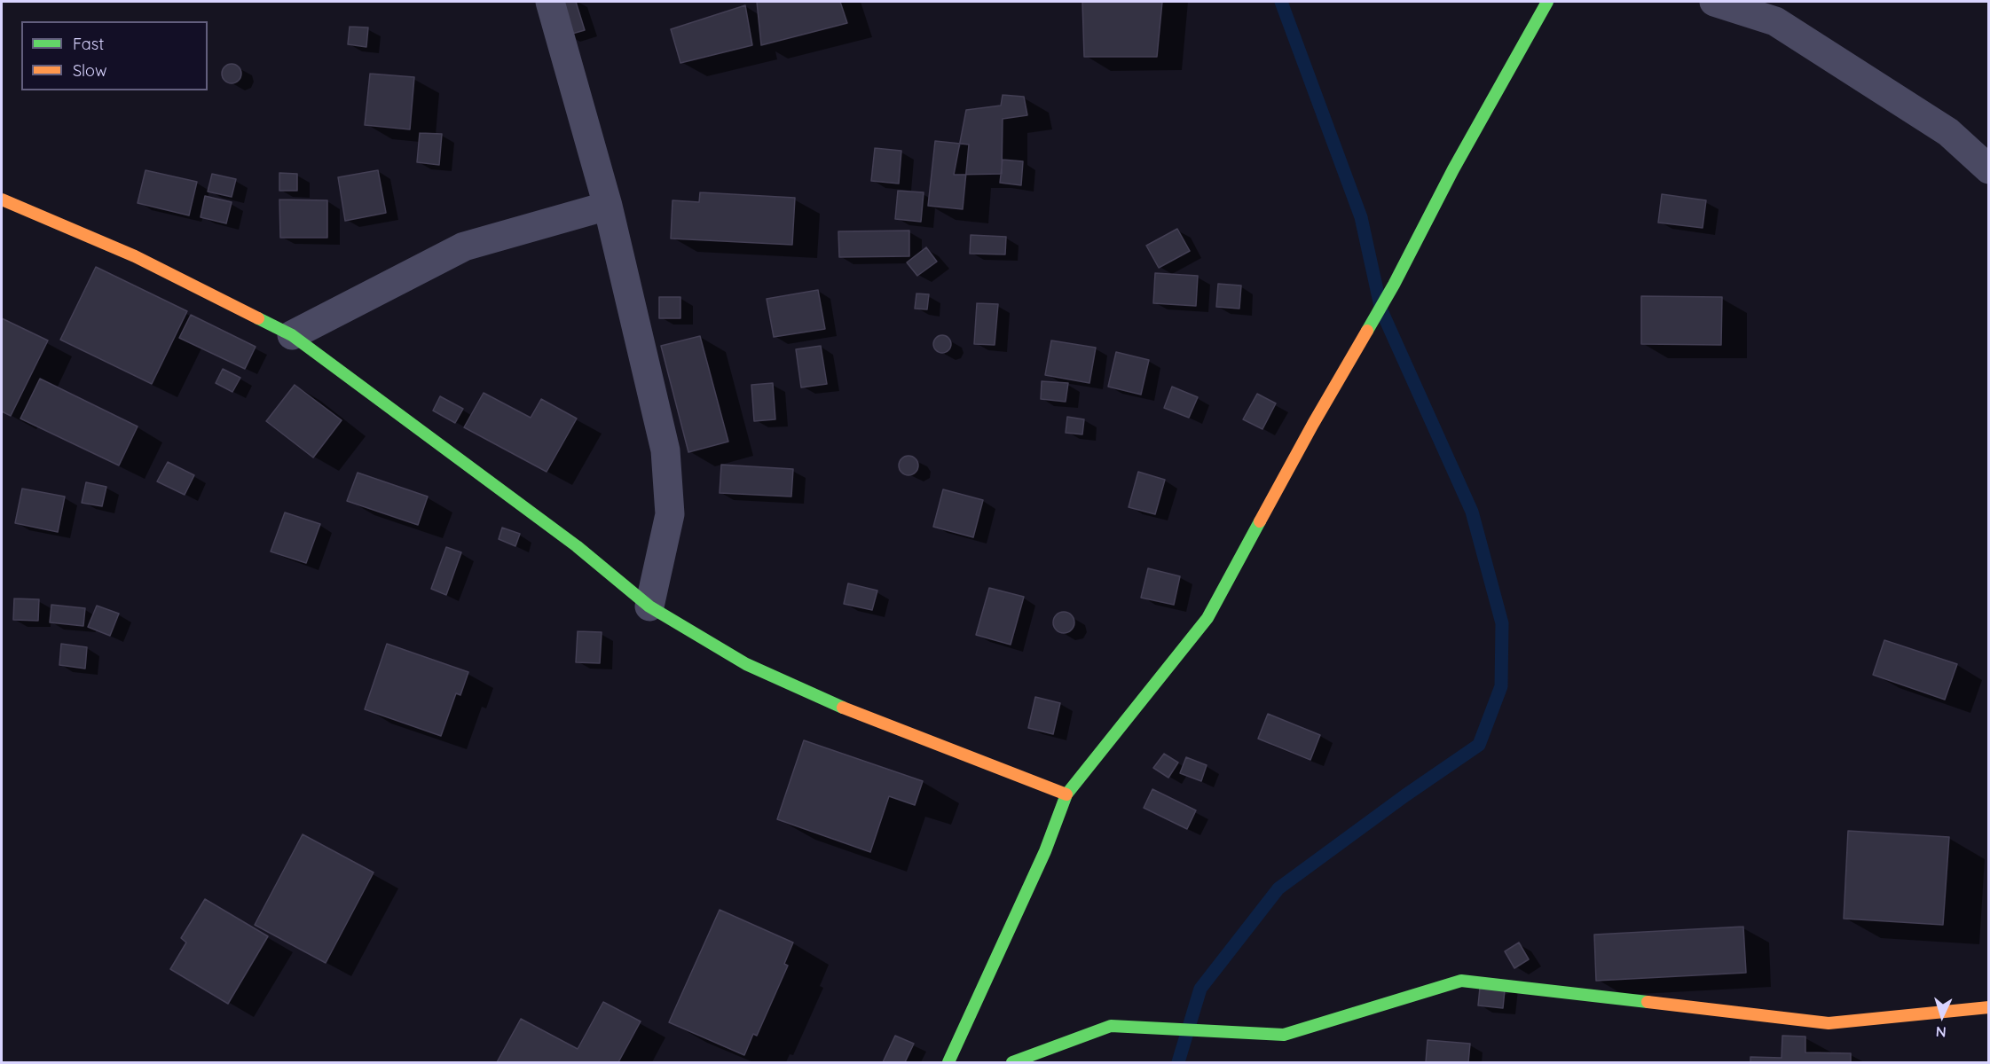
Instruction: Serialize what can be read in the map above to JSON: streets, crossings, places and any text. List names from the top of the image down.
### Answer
{
  "legend": ["Fast", "Slow"],
  "north": "bottom"
}
